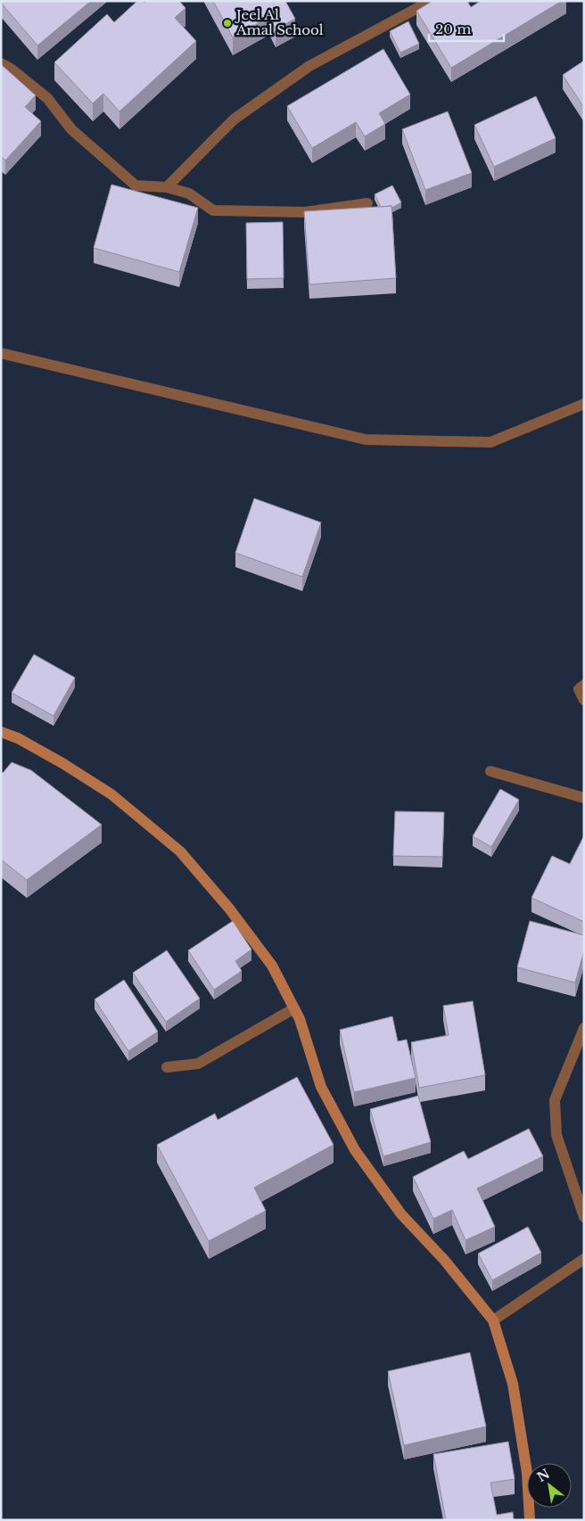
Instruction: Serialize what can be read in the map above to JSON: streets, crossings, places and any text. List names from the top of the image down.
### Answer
{
  "places": ["Jeel Al Amal School"],
  "scale_bar": "20 m",
  "north": "top left"
}
